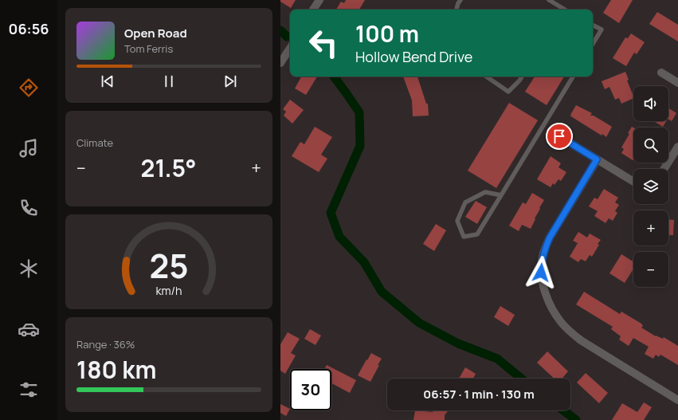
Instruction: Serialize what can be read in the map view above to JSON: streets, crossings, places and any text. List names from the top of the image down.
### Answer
{
  "page": {
    "tabs": "06:56",
    "turn": ["100 m", "Hollow Bend Drive"],
    "song": ["Open Road", "Tom Ferris"],
    "map_buttons": ["+", "−"],
    "tile": [
      "Climate",
      ["Range · 36%", "180 km"]
    ],
    "heat": ["−", "21.5°", "+"],
    "limit": "30",
    "trip": "06:57 · 1 min · 130 m",
    "gauge": ["25", "km/h"]
  }
}
